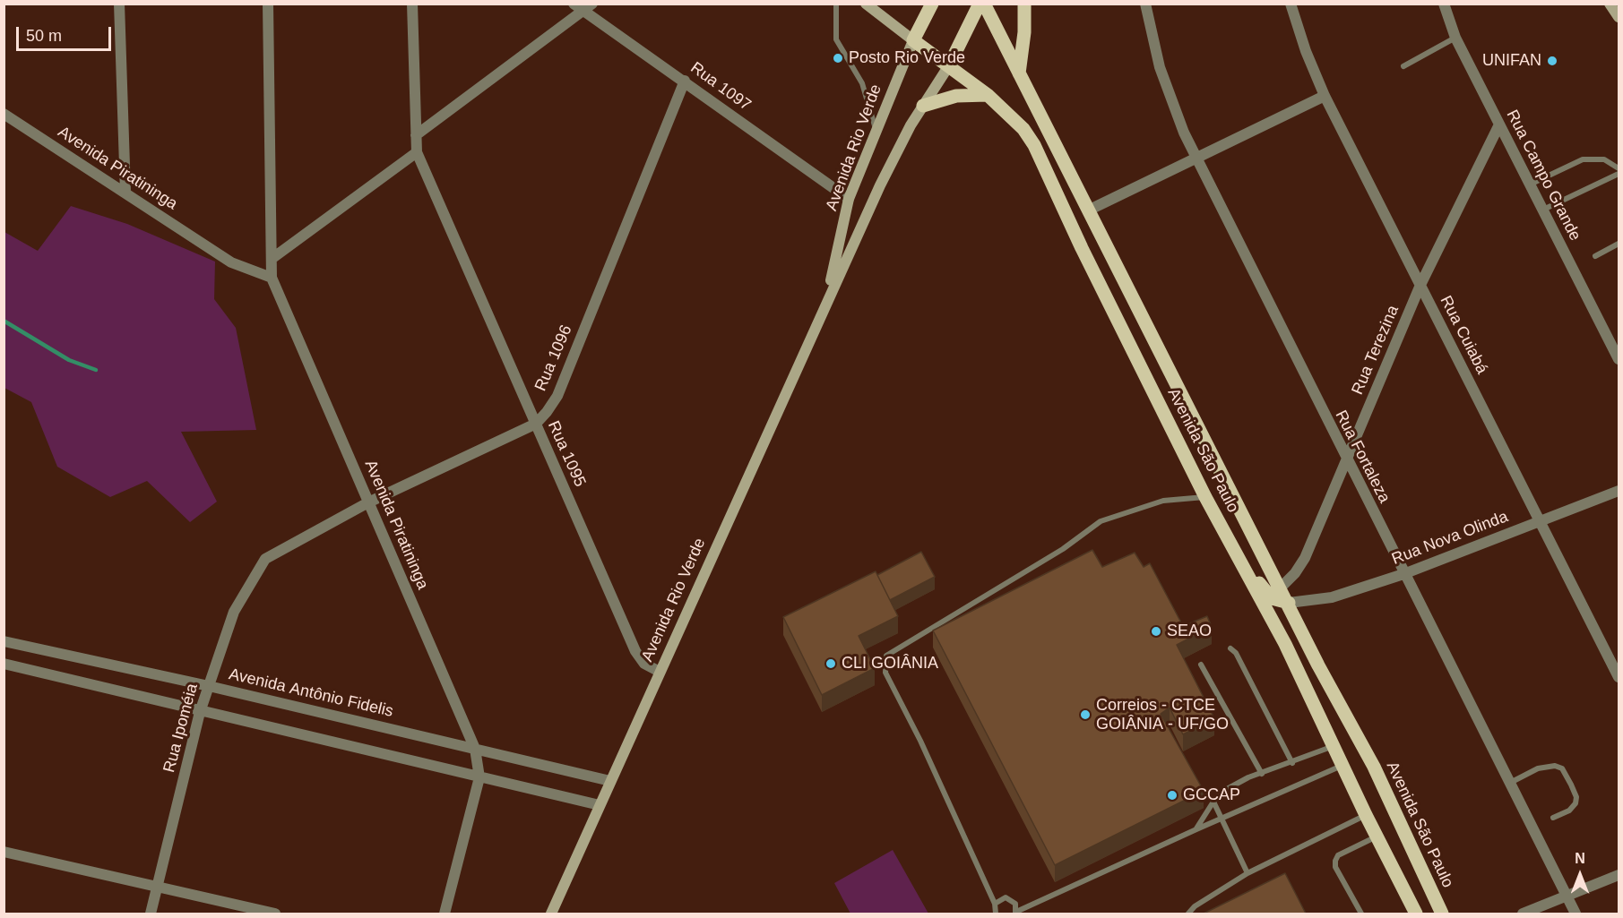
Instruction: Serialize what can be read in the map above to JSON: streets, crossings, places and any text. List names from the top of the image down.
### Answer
{
  "streets": {
    "main road": ["Avenida São Paulo"],
    "street": [
      "Rua 1097",
      "Avenida Rio Verde",
      "Avenida Piratininga",
      "Rua Campo Grande",
      "Rua Cuiabá",
      "Rua Terezina",
      "Rua 1096",
      "Rua 1095",
      "Rua Fortaleza",
      "Rua Nova Olinda",
      "Avenida Antônio Fidelis",
      "Rua Ipoméia"
    ]
  },
  "crossings": [
    ["Rua 1097", "Avenida Rio Verde"],
    ["Rua 1097", "Rua 1096"],
    ["Avenida Rio Verde", "Avenida São Paulo"],
    ["Avenida Rio Verde", "Rua 1095"],
    ["Avenida Rio Verde", "Avenida Antônio Fidelis"],
    ["Avenida Piratininga", "Rua 1096"],
    ["Avenida Piratininga", "Avenida Antônio Fidelis"],
    ["Rua Campo Grande", "Rua Terezina"],
    ["Rua Cuiabá", "Rua Terezina"],
    ["Rua Cuiabá", "Rua Nova Olinda"],
    ["Rua Terezina", "Avenida São Paulo"],
    ["Rua Terezina", "Rua Fortaleza"],
    ["Rua 1096", "Rua 1095"],
    ["Rua 1096", "Rua Ipoméia"],
    ["Avenida São Paulo", "Rua Nova Olinda"],
    ["Rua Fortaleza", "Rua Nova Olinda"],
    ["Avenida Antônio Fidelis", "Rua Ipoméia"]
  ],
  "places": [
    "Posto Rio Verde",
    "UNIFAN",
    "SEAO",
    "CLI GOIÂNIA",
    "Correios - CTCE GOIÂNIA - UF/GO",
    "GCCAP"
  ],
  "scale_bar": "50 m",
  "north": "top"
}
